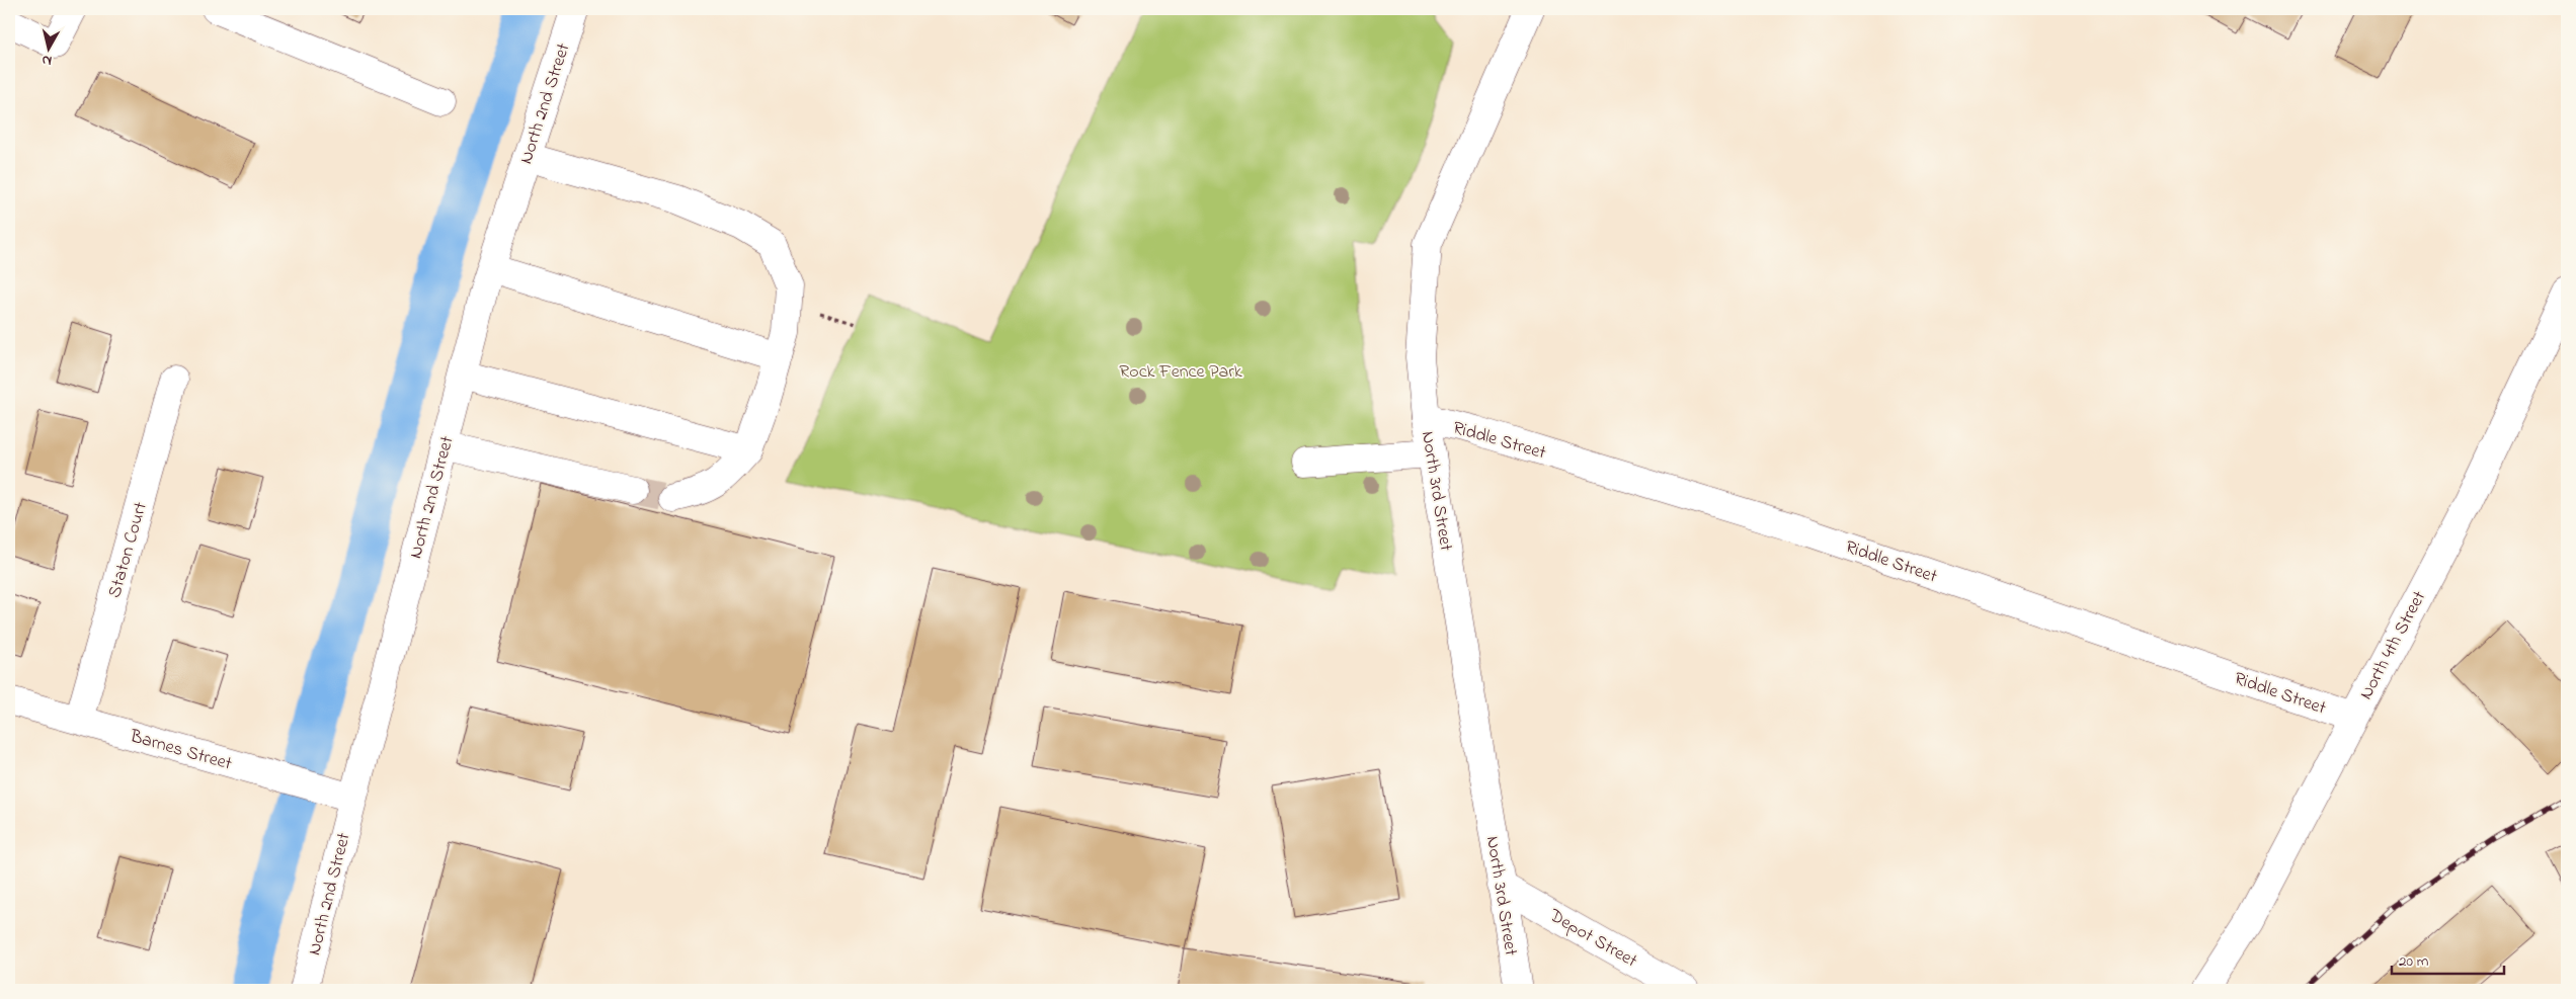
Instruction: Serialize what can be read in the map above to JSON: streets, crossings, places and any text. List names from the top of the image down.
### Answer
{
  "streets": {
    "street": [
      "North 2nd Street",
      "Riddle Street",
      "North 3rd Street",
      "Staton Court",
      "North 4th Street",
      "Barnes Street",
      "Depot Street"
    ]
  },
  "crossings": [
    ["North 2nd Street", "Barnes Street"],
    ["Riddle Street", "North 3rd Street"],
    ["Riddle Street", "North 4th Street"],
    ["North 3rd Street", "Depot Street"],
    ["Staton Court", "Barnes Street"]
  ],
  "parks": ["Rock Fence Park"],
  "scale_bar": "20 m",
  "north": "bottom"
}
